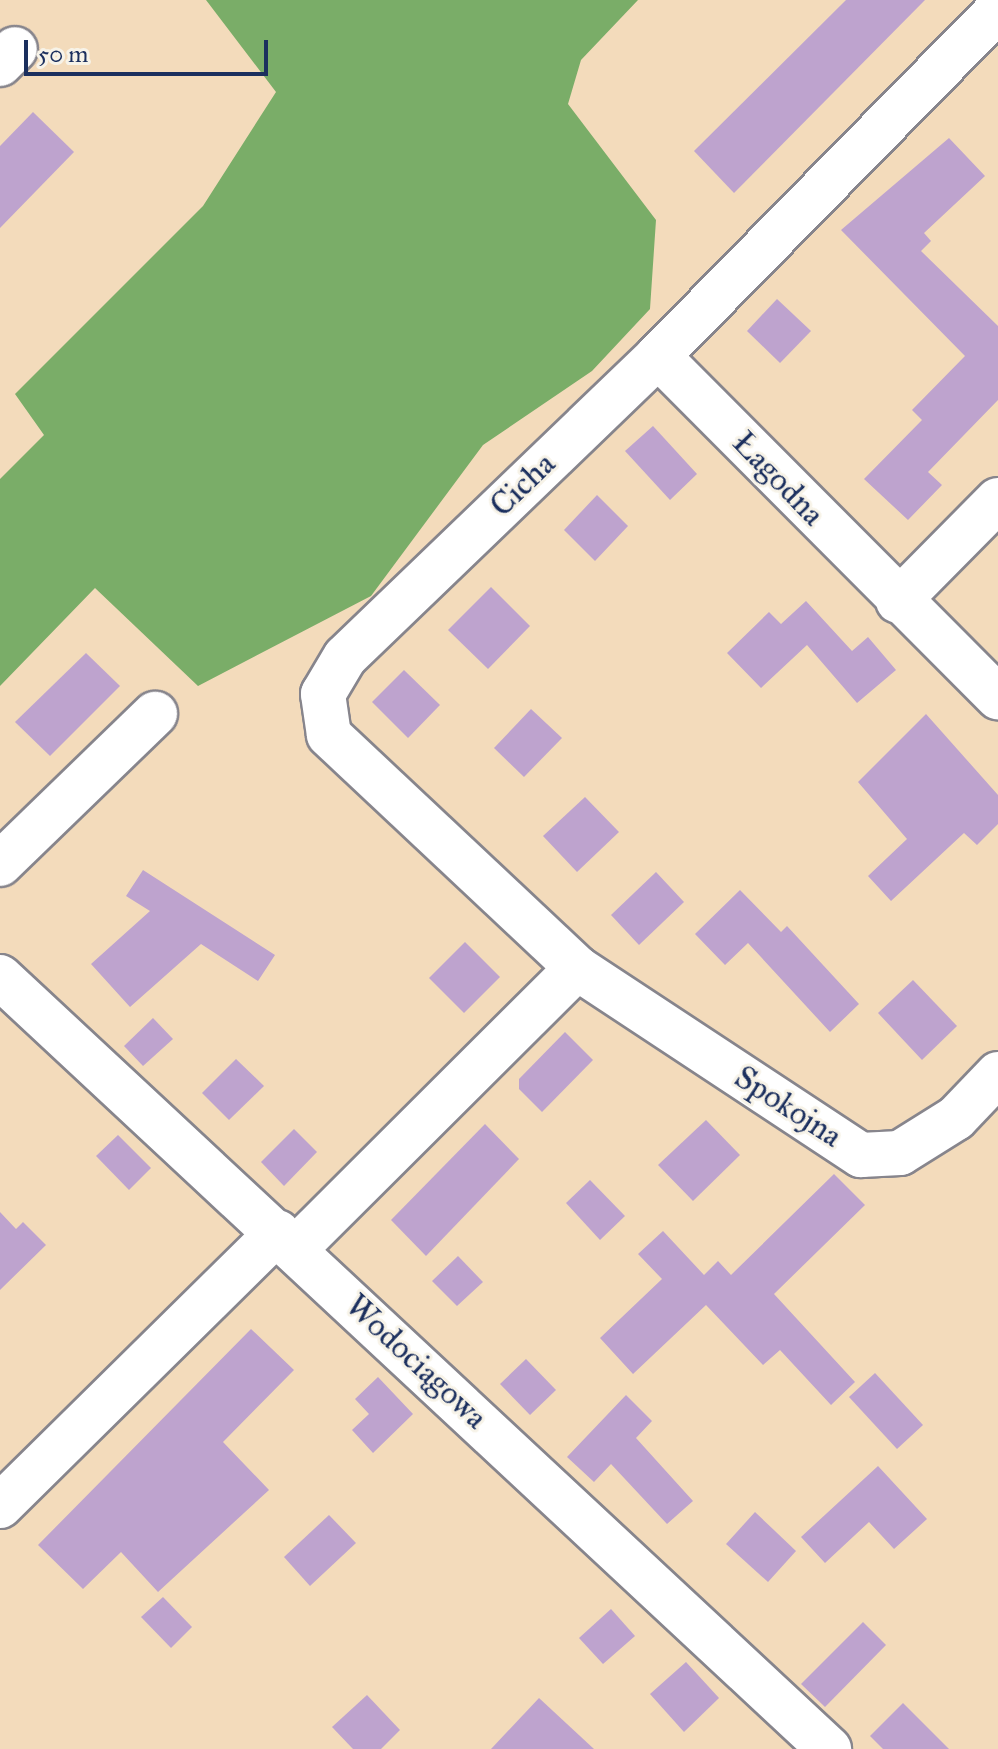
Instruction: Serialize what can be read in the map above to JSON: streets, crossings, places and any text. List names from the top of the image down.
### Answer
{
  "streets": {
    "street": [
      "Łagodna",
      "Cicha",
      "Spokojna",
      "Wodociągowa"
    ]
  },
  "crossings": [
    ["Łagodna", "Cicha"],
    ["Cicha", "Spokojna"]
  ],
  "scale_bar": "50 m"
}
